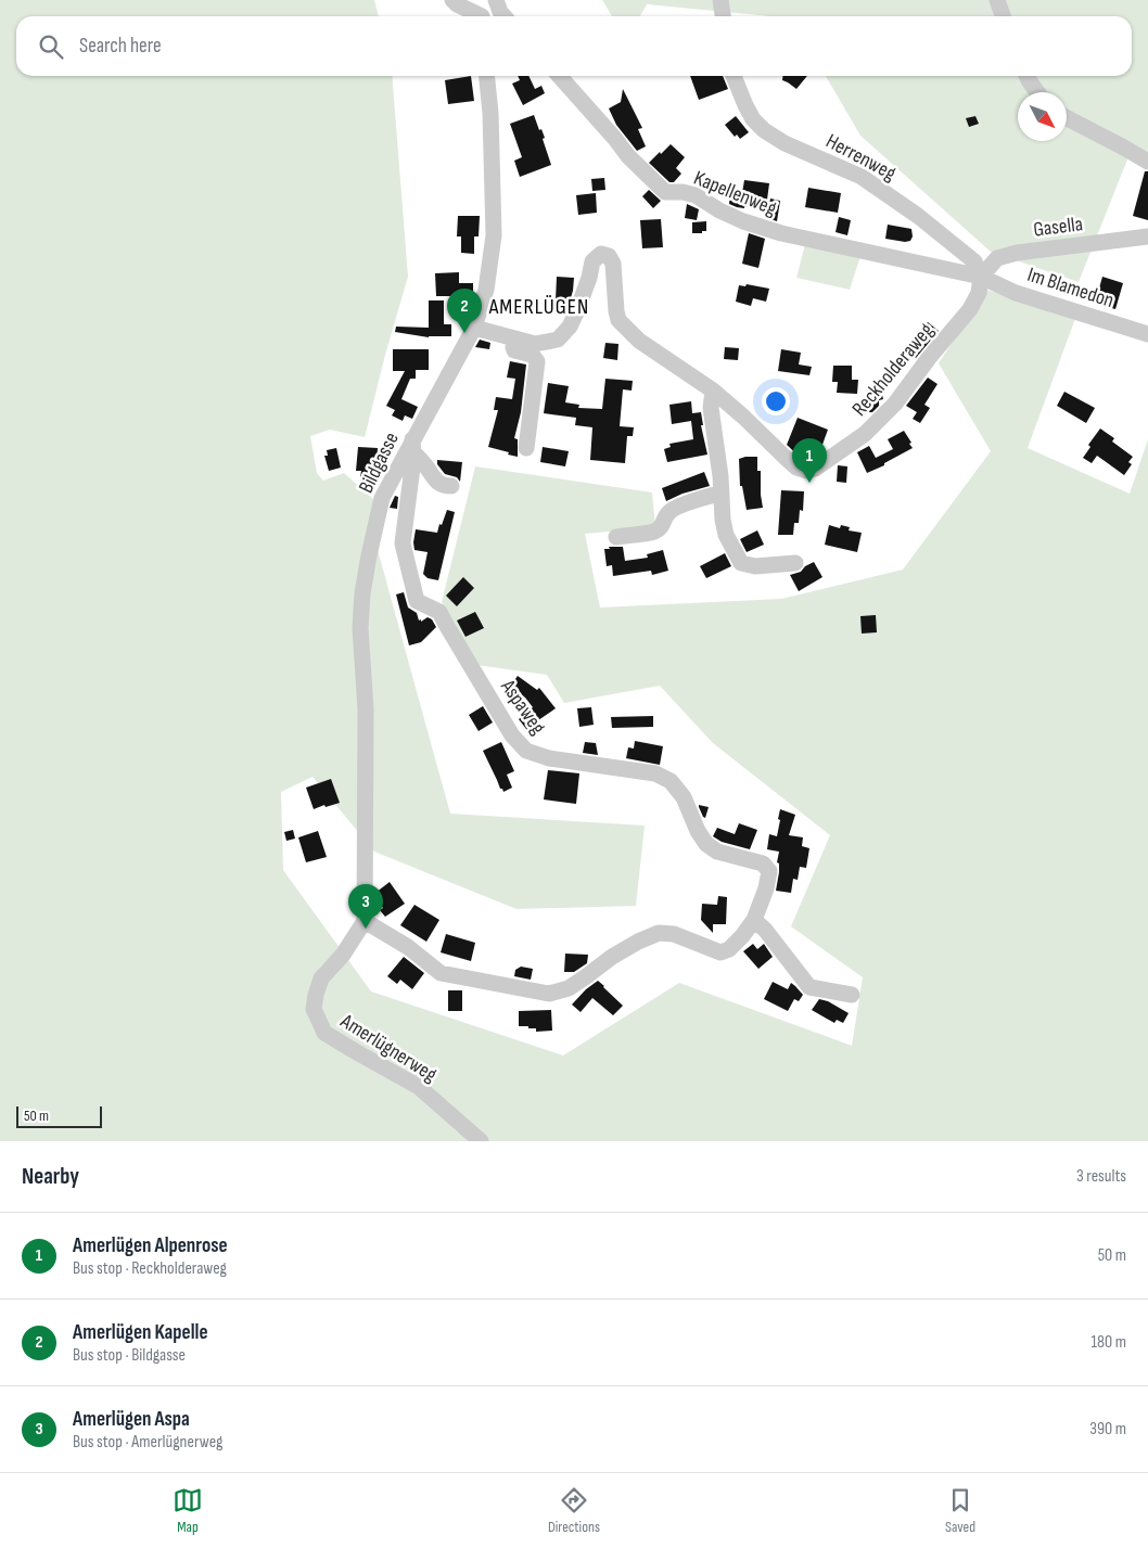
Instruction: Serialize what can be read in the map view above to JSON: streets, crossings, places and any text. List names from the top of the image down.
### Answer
{
  "streets": {
    "street": [
      "Herrenweg",
      "Kapellenweg",
      "Gasella",
      "Im Blamedon",
      "Reckholderaweg",
      "Bildgasse",
      "Aspaweg",
      "Amerlügnerweg"
    ]
  },
  "crossings": [
    ["Herrenweg", "Kapellenweg"],
    ["Herrenweg", "Gasella"],
    ["Herrenweg", "Im Blamedon"],
    ["Herrenweg", "Reckholderaweg"],
    ["Kapellenweg", "Gasella"],
    ["Kapellenweg", "Im Blamedon"],
    ["Kapellenweg", "Reckholderaweg"],
    ["Gasella", "Im Blamedon"],
    ["Gasella", "Reckholderaweg"],
    ["Im Blamedon", "Reckholderaweg"],
    ["Reckholderaweg", "Bildgasse"],
    ["Bildgasse", "Aspaweg"],
    ["Bildgasse", "Amerlügnerweg"],
    ["Aspaweg", "Amerlügnerweg"]
  ],
  "districts": ["AMERLÜGEN"],
  "scale_bar": "50 m",
  "north": "bottom right",
  "page": {
    "search": "Search here",
    "pins": ["2", "1", "3"],
    "scale": "50 m",
    "heading": ["Nearby", "3 results"],
    "list": [
      {
        "mark": "1",
        "name": "Amerlügen Alpenrose",
        "note": "Bus stop · Reckholderaweg",
        "value": "50 m"
      },
      {
        "mark": "2",
        "name": "Amerlügen Kapelle",
        "note": "Bus stop · Bildgasse",
        "value": "180 m"
      },
      {
        "mark": "3",
        "name": "Amerlügen Aspa",
        "note": "Bus stop · Amerlügnerweg",
        "value": "390 m"
      }
    ],
    "nav": ["Map", "Directions", "Saved"]
  }
}
